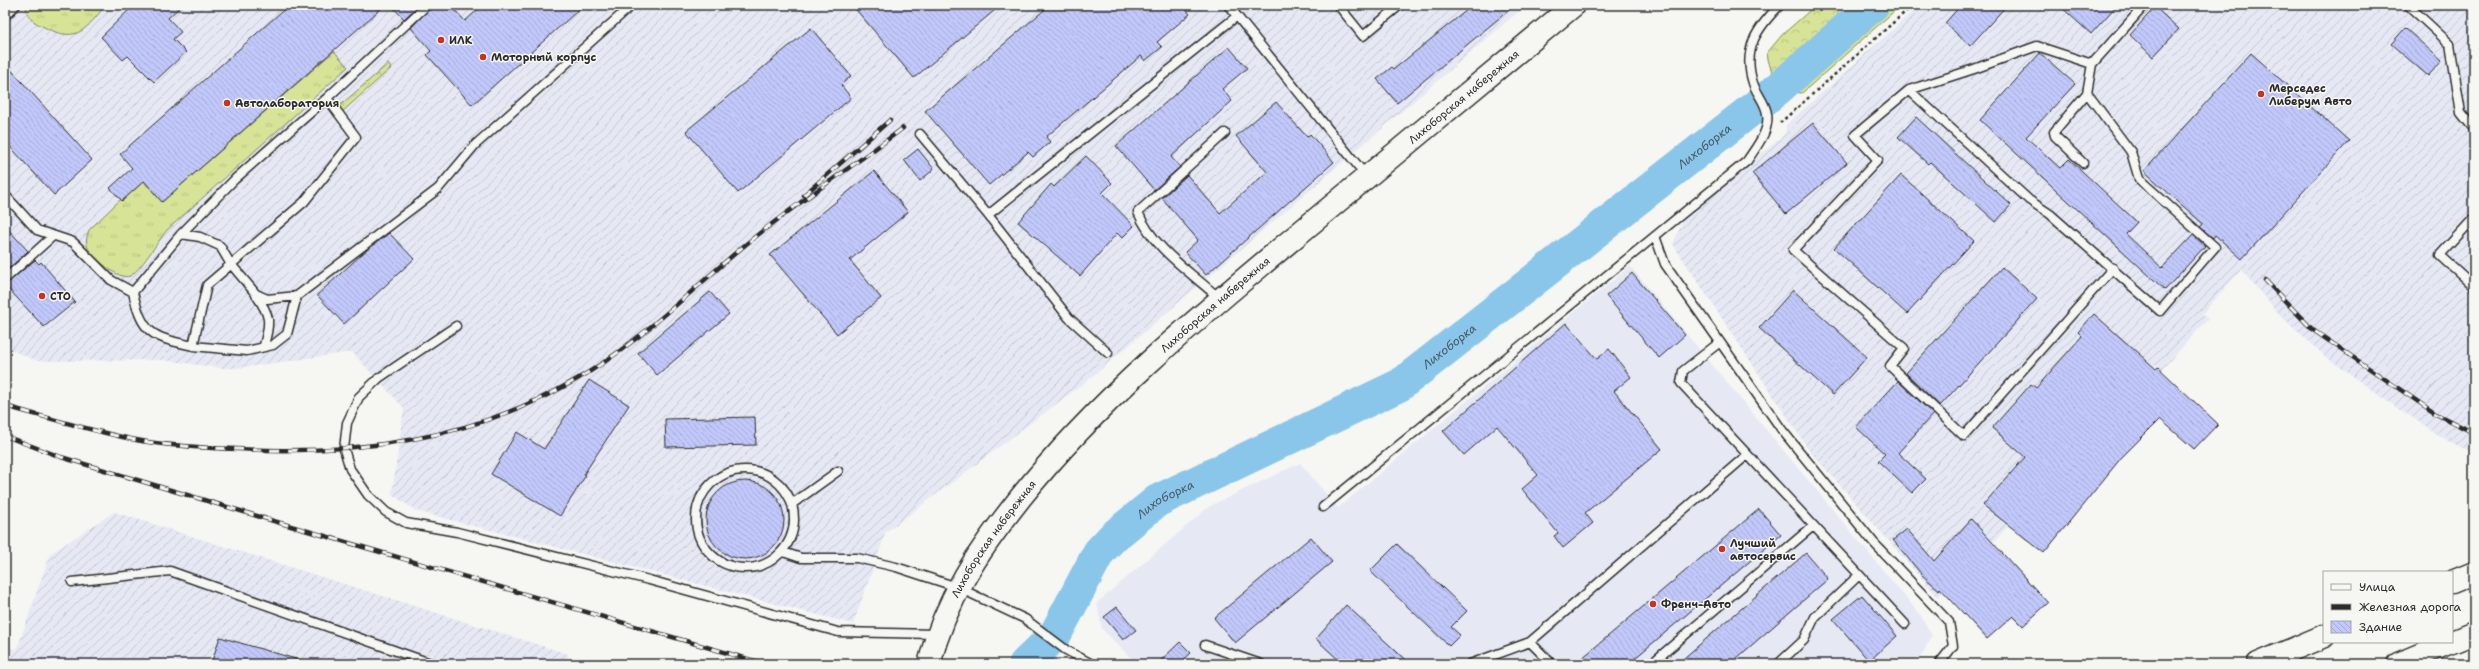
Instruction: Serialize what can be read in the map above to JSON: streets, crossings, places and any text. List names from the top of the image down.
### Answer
{
  "streets": {
    "street": ["Лихоборская набережная"]
  },
  "water": ["Лихоборка"],
  "places": [
    "ИЛК",
    "Моторный корпус",
    "Мерседес Либерум Авто",
    "Автолаборатория",
    "СТО",
    "Лучший автосервис",
    "Френч-Авто"
  ],
  "legend": ["Улица", "Железная дорога", "Здание"]
}
